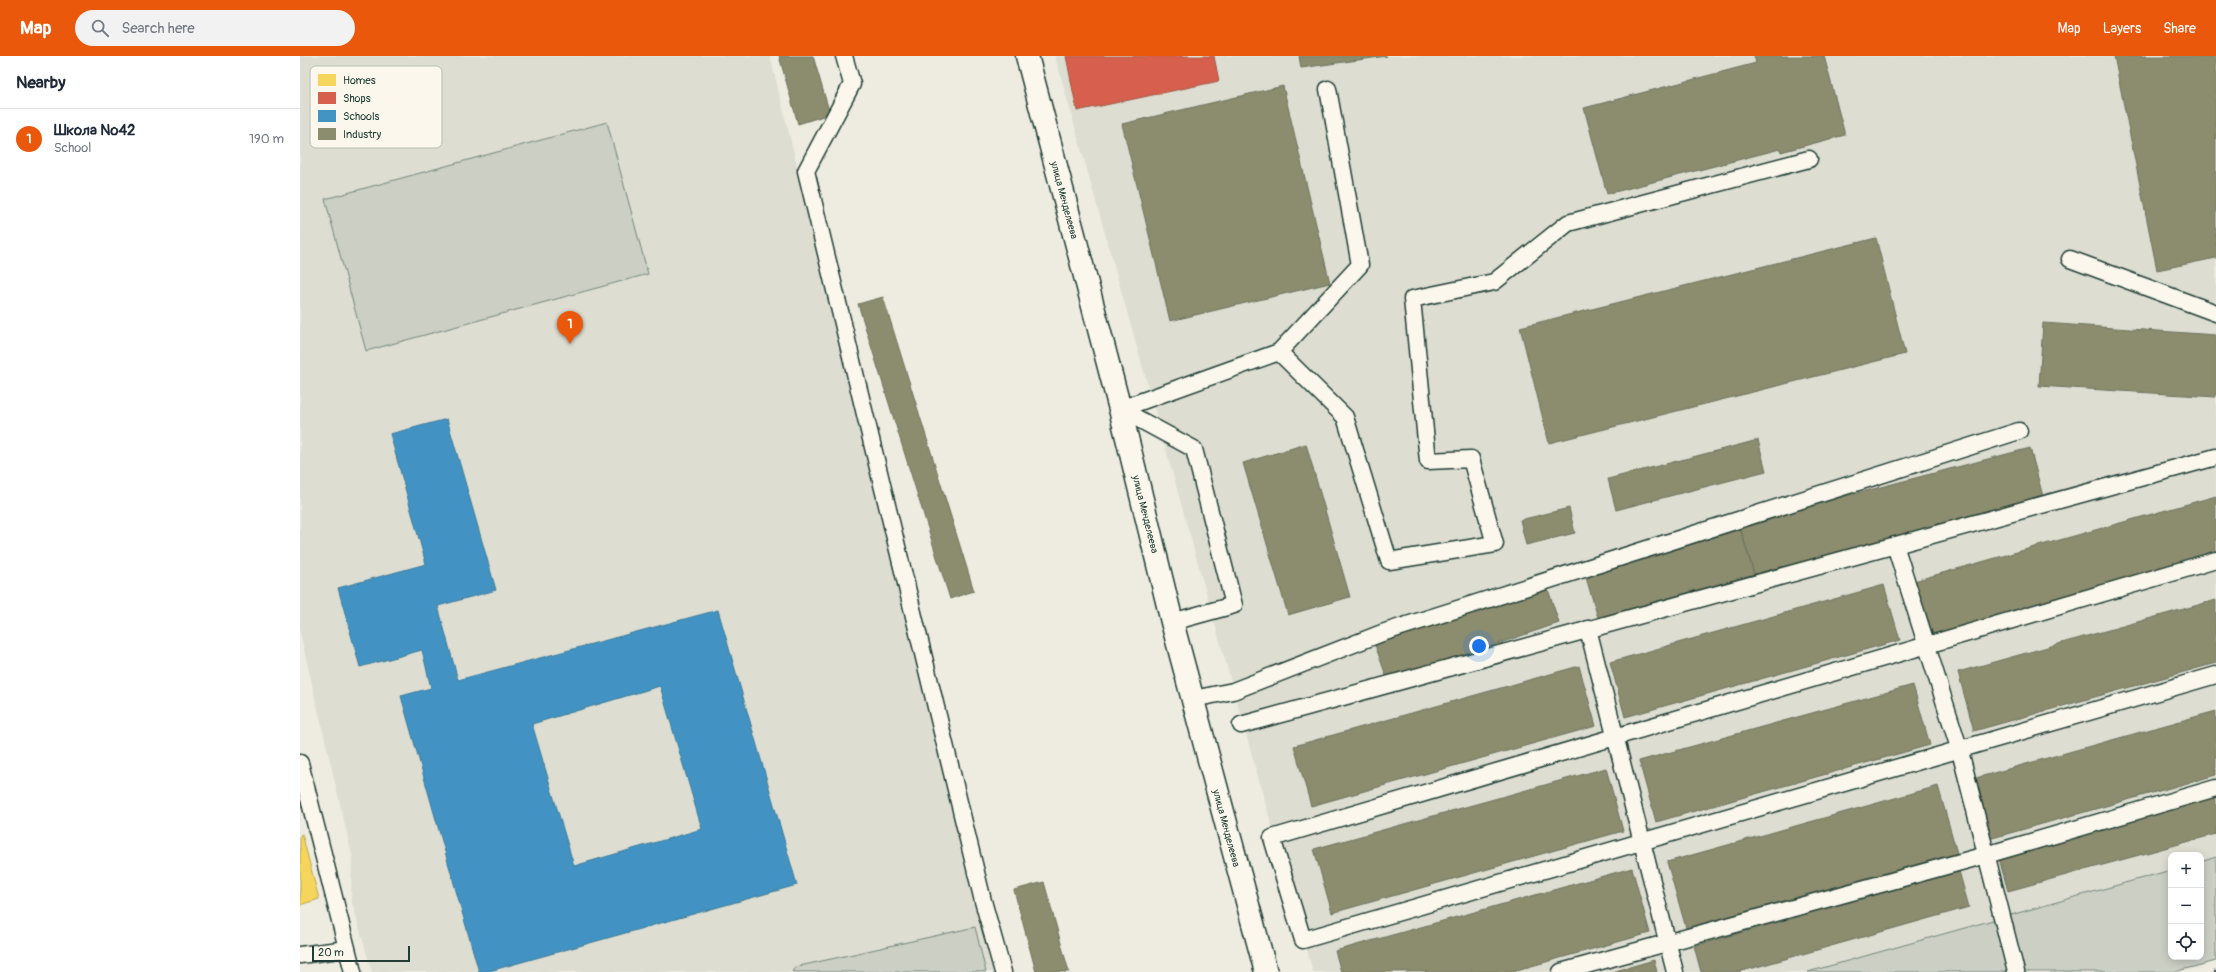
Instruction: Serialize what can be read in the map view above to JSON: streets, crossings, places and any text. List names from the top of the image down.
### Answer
{
  "streets": {
    "street": ["улица Менделеева"]
  },
  "legend": [
    "Homes",
    "Shops",
    "Schools",
    "Industry"
  ],
  "scale_bar": "20 m",
  "page": {
    "header": "Map",
    "search": "Search here",
    "nav": ["Map", "Layers", "Share"],
    "heading": "Nearby",
    "list": [
      {
        "mark": "1",
        "name": "Школа №42",
        "note": "School",
        "value": "190 m"
      }
    ],
    "pins": "1",
    "map_buttons": ["+", "−"],
    "scale": "20 m"
  }
}
